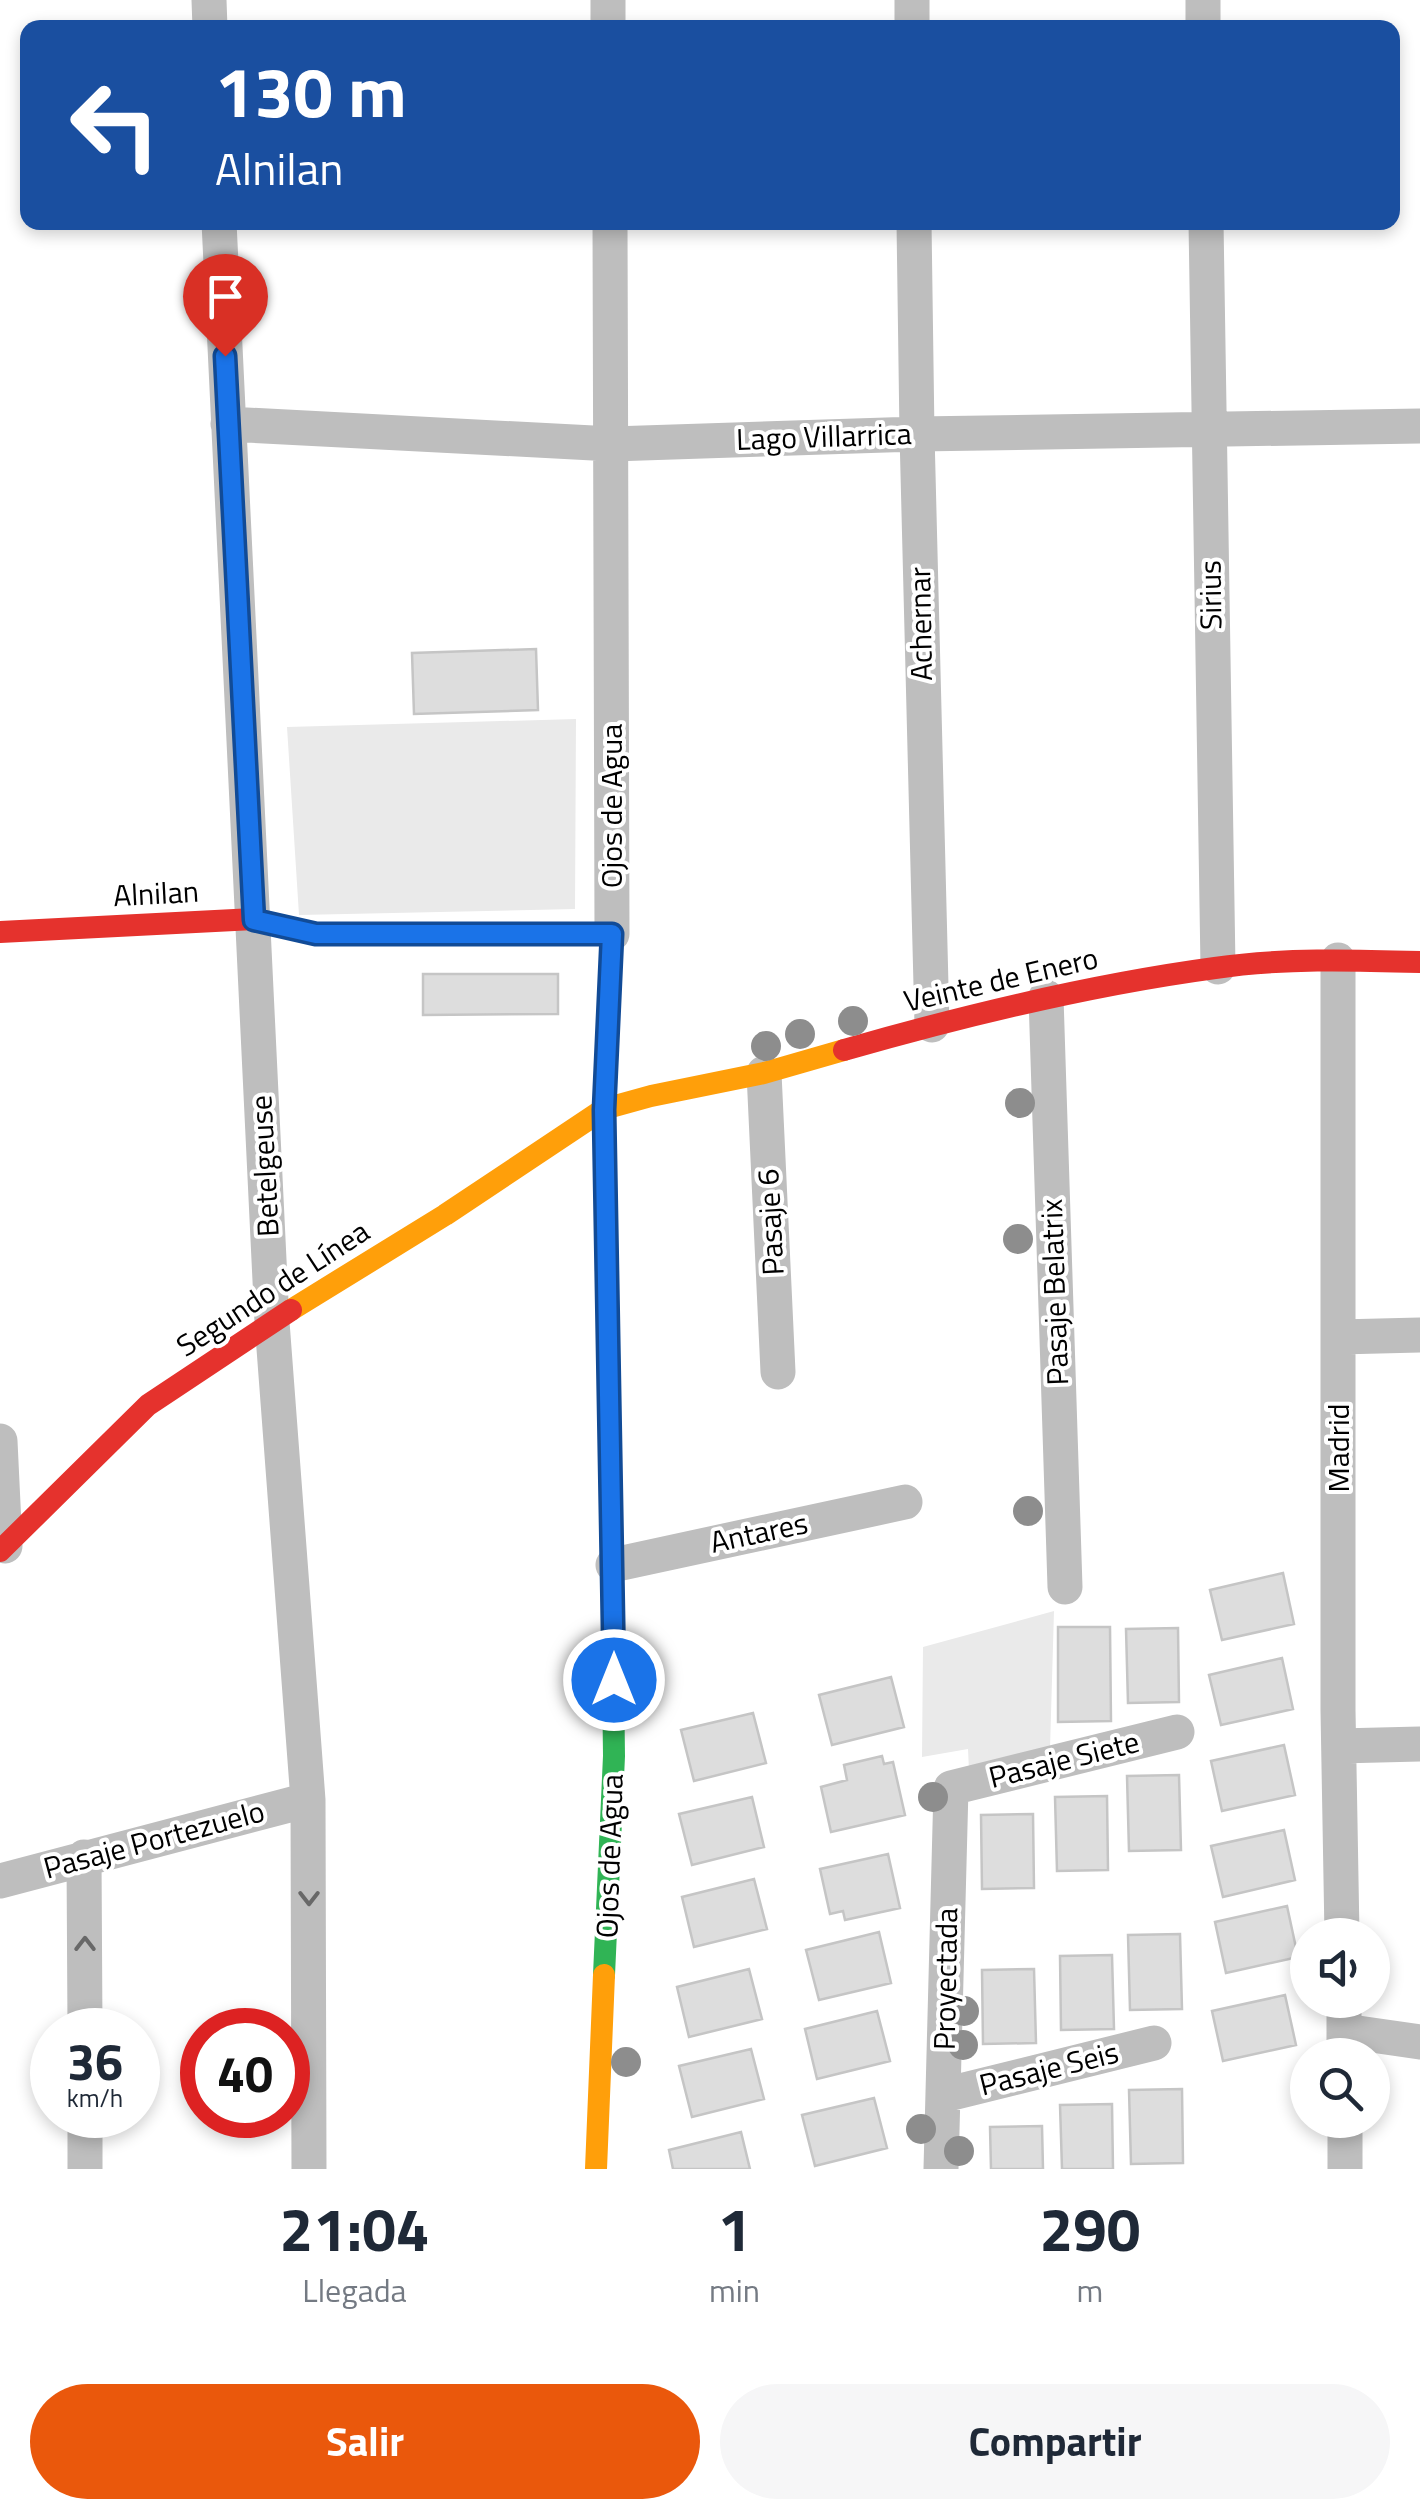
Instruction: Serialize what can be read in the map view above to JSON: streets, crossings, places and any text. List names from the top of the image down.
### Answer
{
  "streets": {
    "street": [
      "Lago Villarrica",
      "Sirius",
      "Achernar",
      "Ojos de Agua",
      "Alnilan",
      "Veinte de Enero",
      "Betelgeuse",
      "Pasaje 6",
      "Segundo de Línea",
      "Pasaje Belatrix",
      "Madrid",
      "Antares",
      "Pasaje Siete",
      "Pasaje Portezuelo",
      "Proyectada",
      "Pasaje Seis"
    ]
  },
  "crossings": [
    ["Lago Villarrica", "Sirius"],
    ["Lago Villarrica", "Achernar"],
    ["Lago Villarrica", "Ojos de Agua"],
    ["Lago Villarrica", "Betelgeuse"],
    ["Sirius", "Veinte de Enero"],
    ["Achernar", "Veinte de Enero"],
    ["Ojos de Agua", "Alnilan"],
    ["Ojos de Agua", "Veinte de Enero"],
    ["Ojos de Agua", "Segundo de Línea"],
    ["Ojos de Agua", "Antares"],
    ["Alnilan", "Betelgeuse"],
    ["Veinte de Enero", "Pasaje 6"],
    ["Veinte de Enero", "Segundo de Línea"],
    ["Veinte de Enero", "Pasaje Belatrix"],
    ["Veinte de Enero", "Madrid"],
    ["Betelgeuse", "Segundo de Línea"],
    ["Betelgeuse", "Pasaje Portezuelo"],
    ["Pasaje Siete", "Proyectada"],
    ["Proyectada", "Pasaje Seis"]
  ],
  "page": {
    "turn": ["130 m", "Alnilan"],
    "speed": "36 km/h",
    "limit": "40",
    "eta": [
      "21:04",
      "Llegada",
      "1",
      "min",
      "290",
      "m"
    ],
    "buttons": ["Salir", "Compartir"]
  }
}
